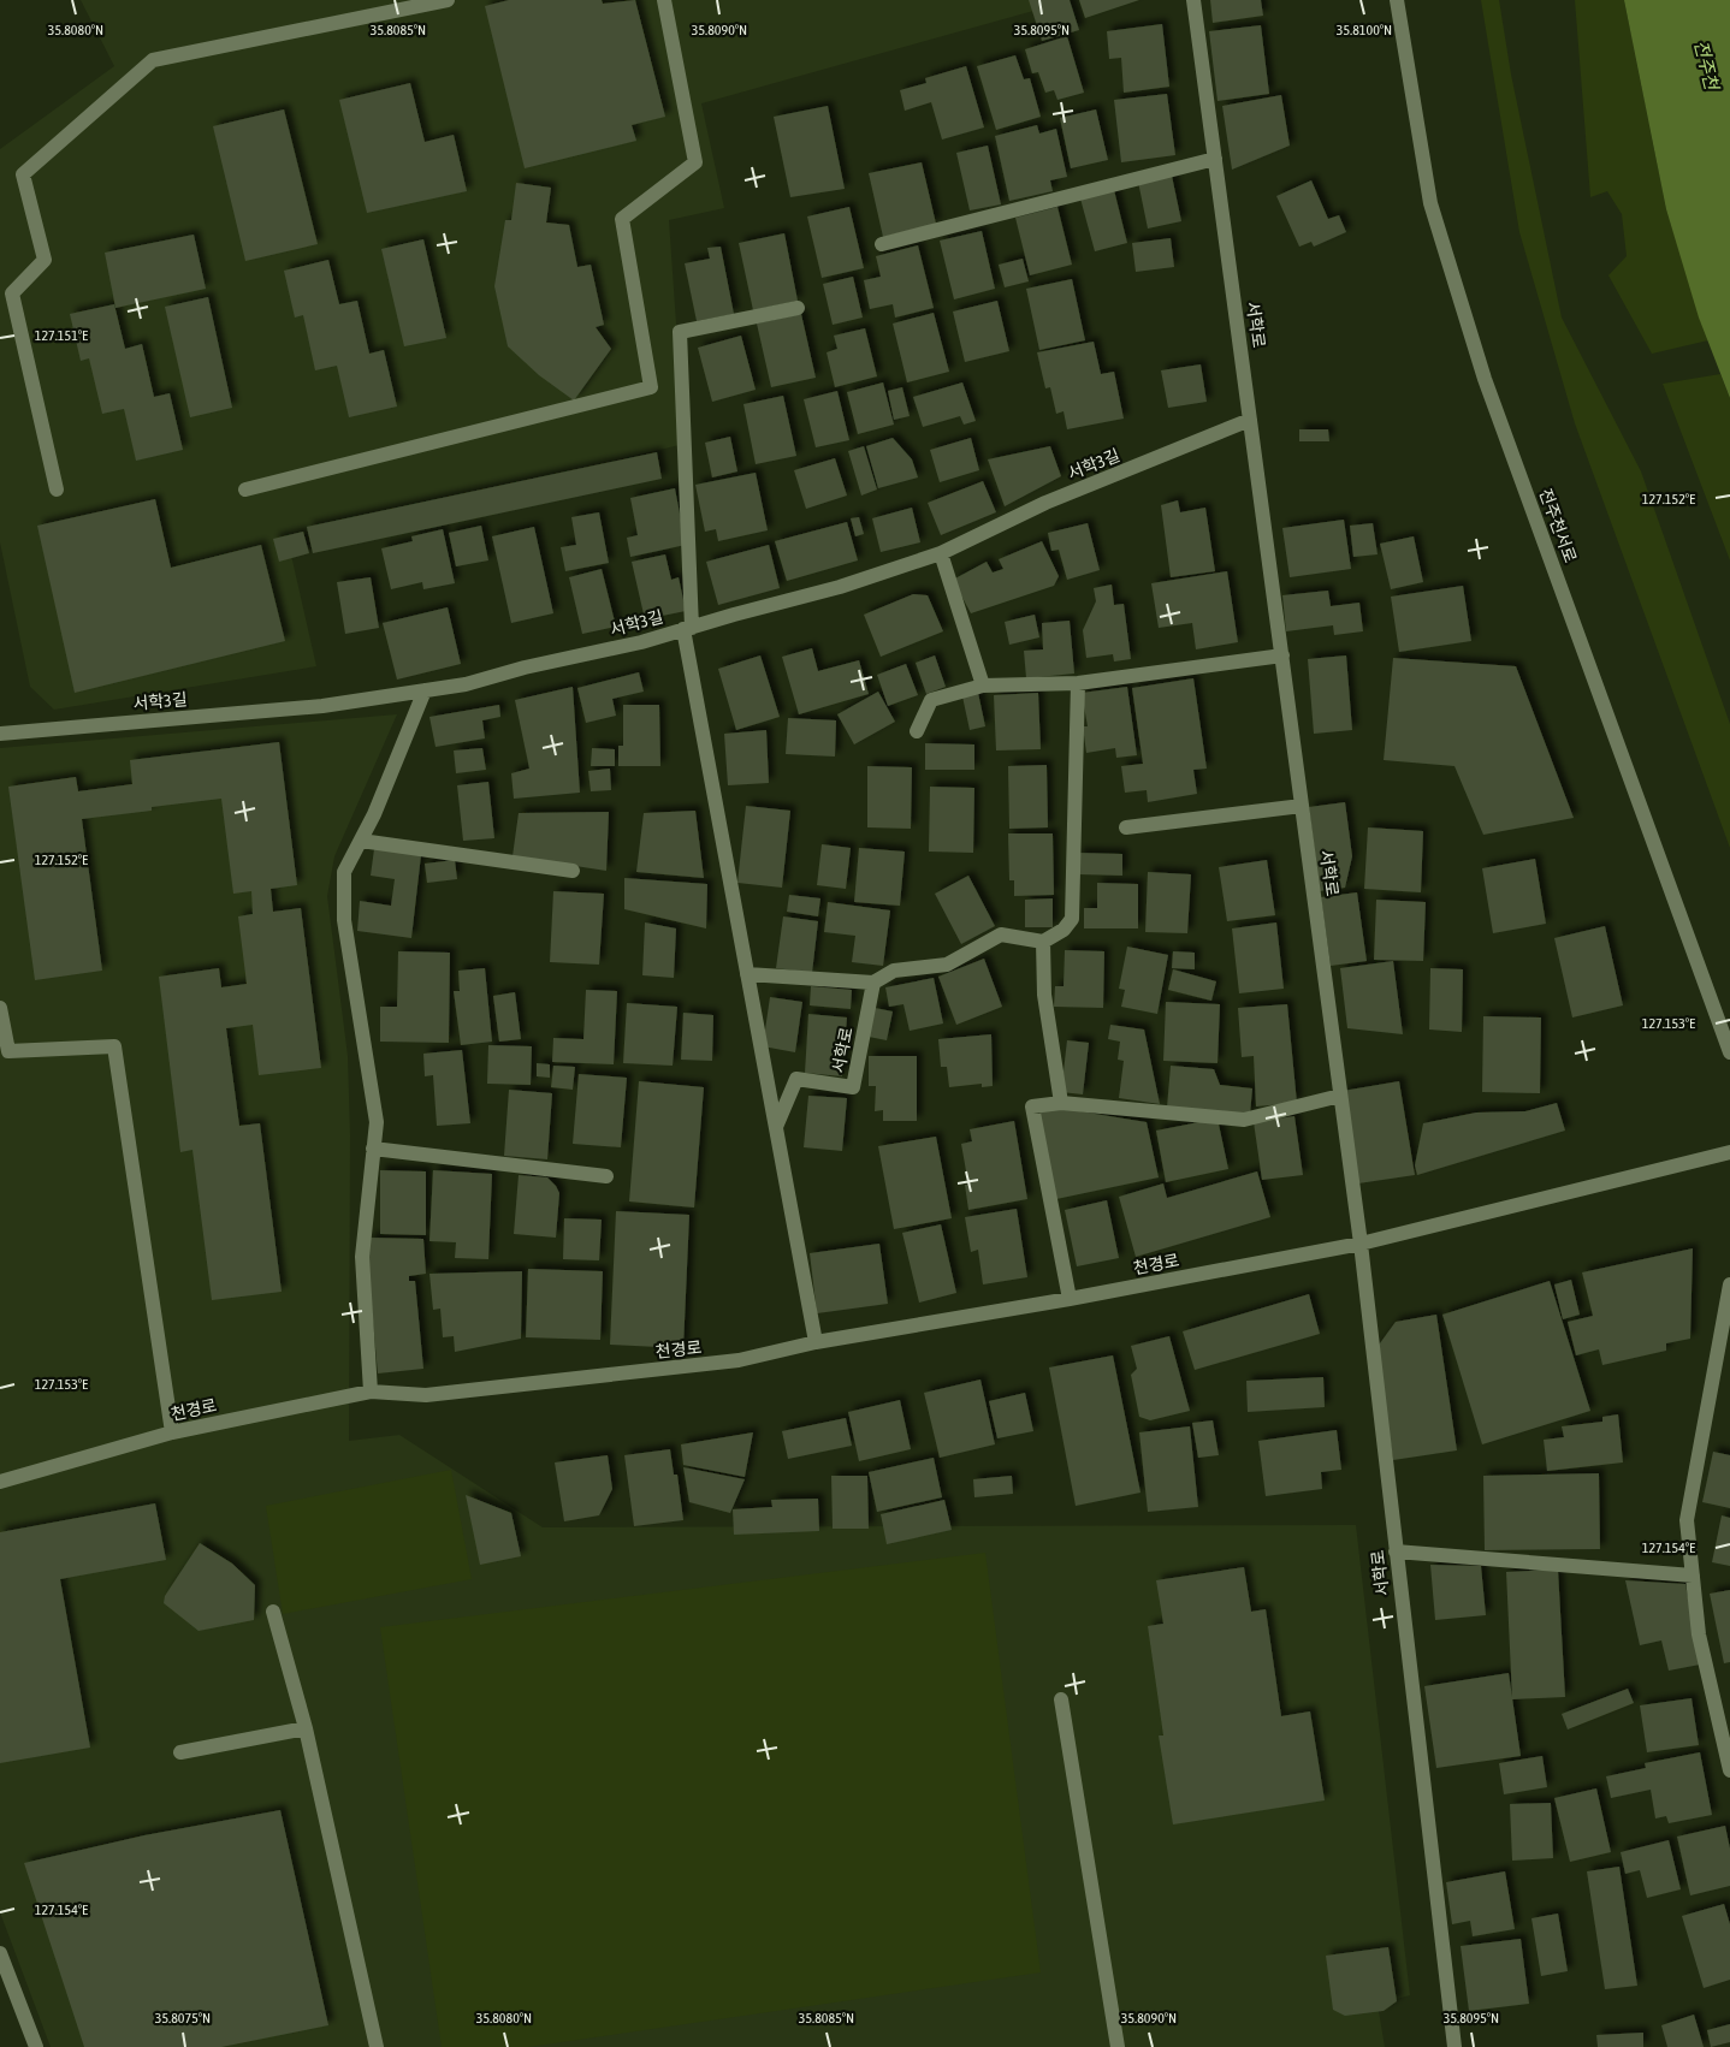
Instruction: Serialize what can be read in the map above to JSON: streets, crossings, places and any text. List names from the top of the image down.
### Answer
{
  "streets": {
    "street": [
      "서학로",
      "서학3길",
      "전주천서로",
      "천경로"
    ]
  },
  "crossings": [
    ["서학로", "서학3길"],
    ["서학로", "천경로"]
  ],
  "water": ["전주천"],
  "coordinates": [
    "35.8080°N",
    "35.8085°N",
    "35.8090°N",
    "35.8095°N",
    "35.8100°N",
    "127.151°E",
    "127.152°E",
    "127.153°E",
    "127.154°E",
    "35.8075°N"
  ]
}
